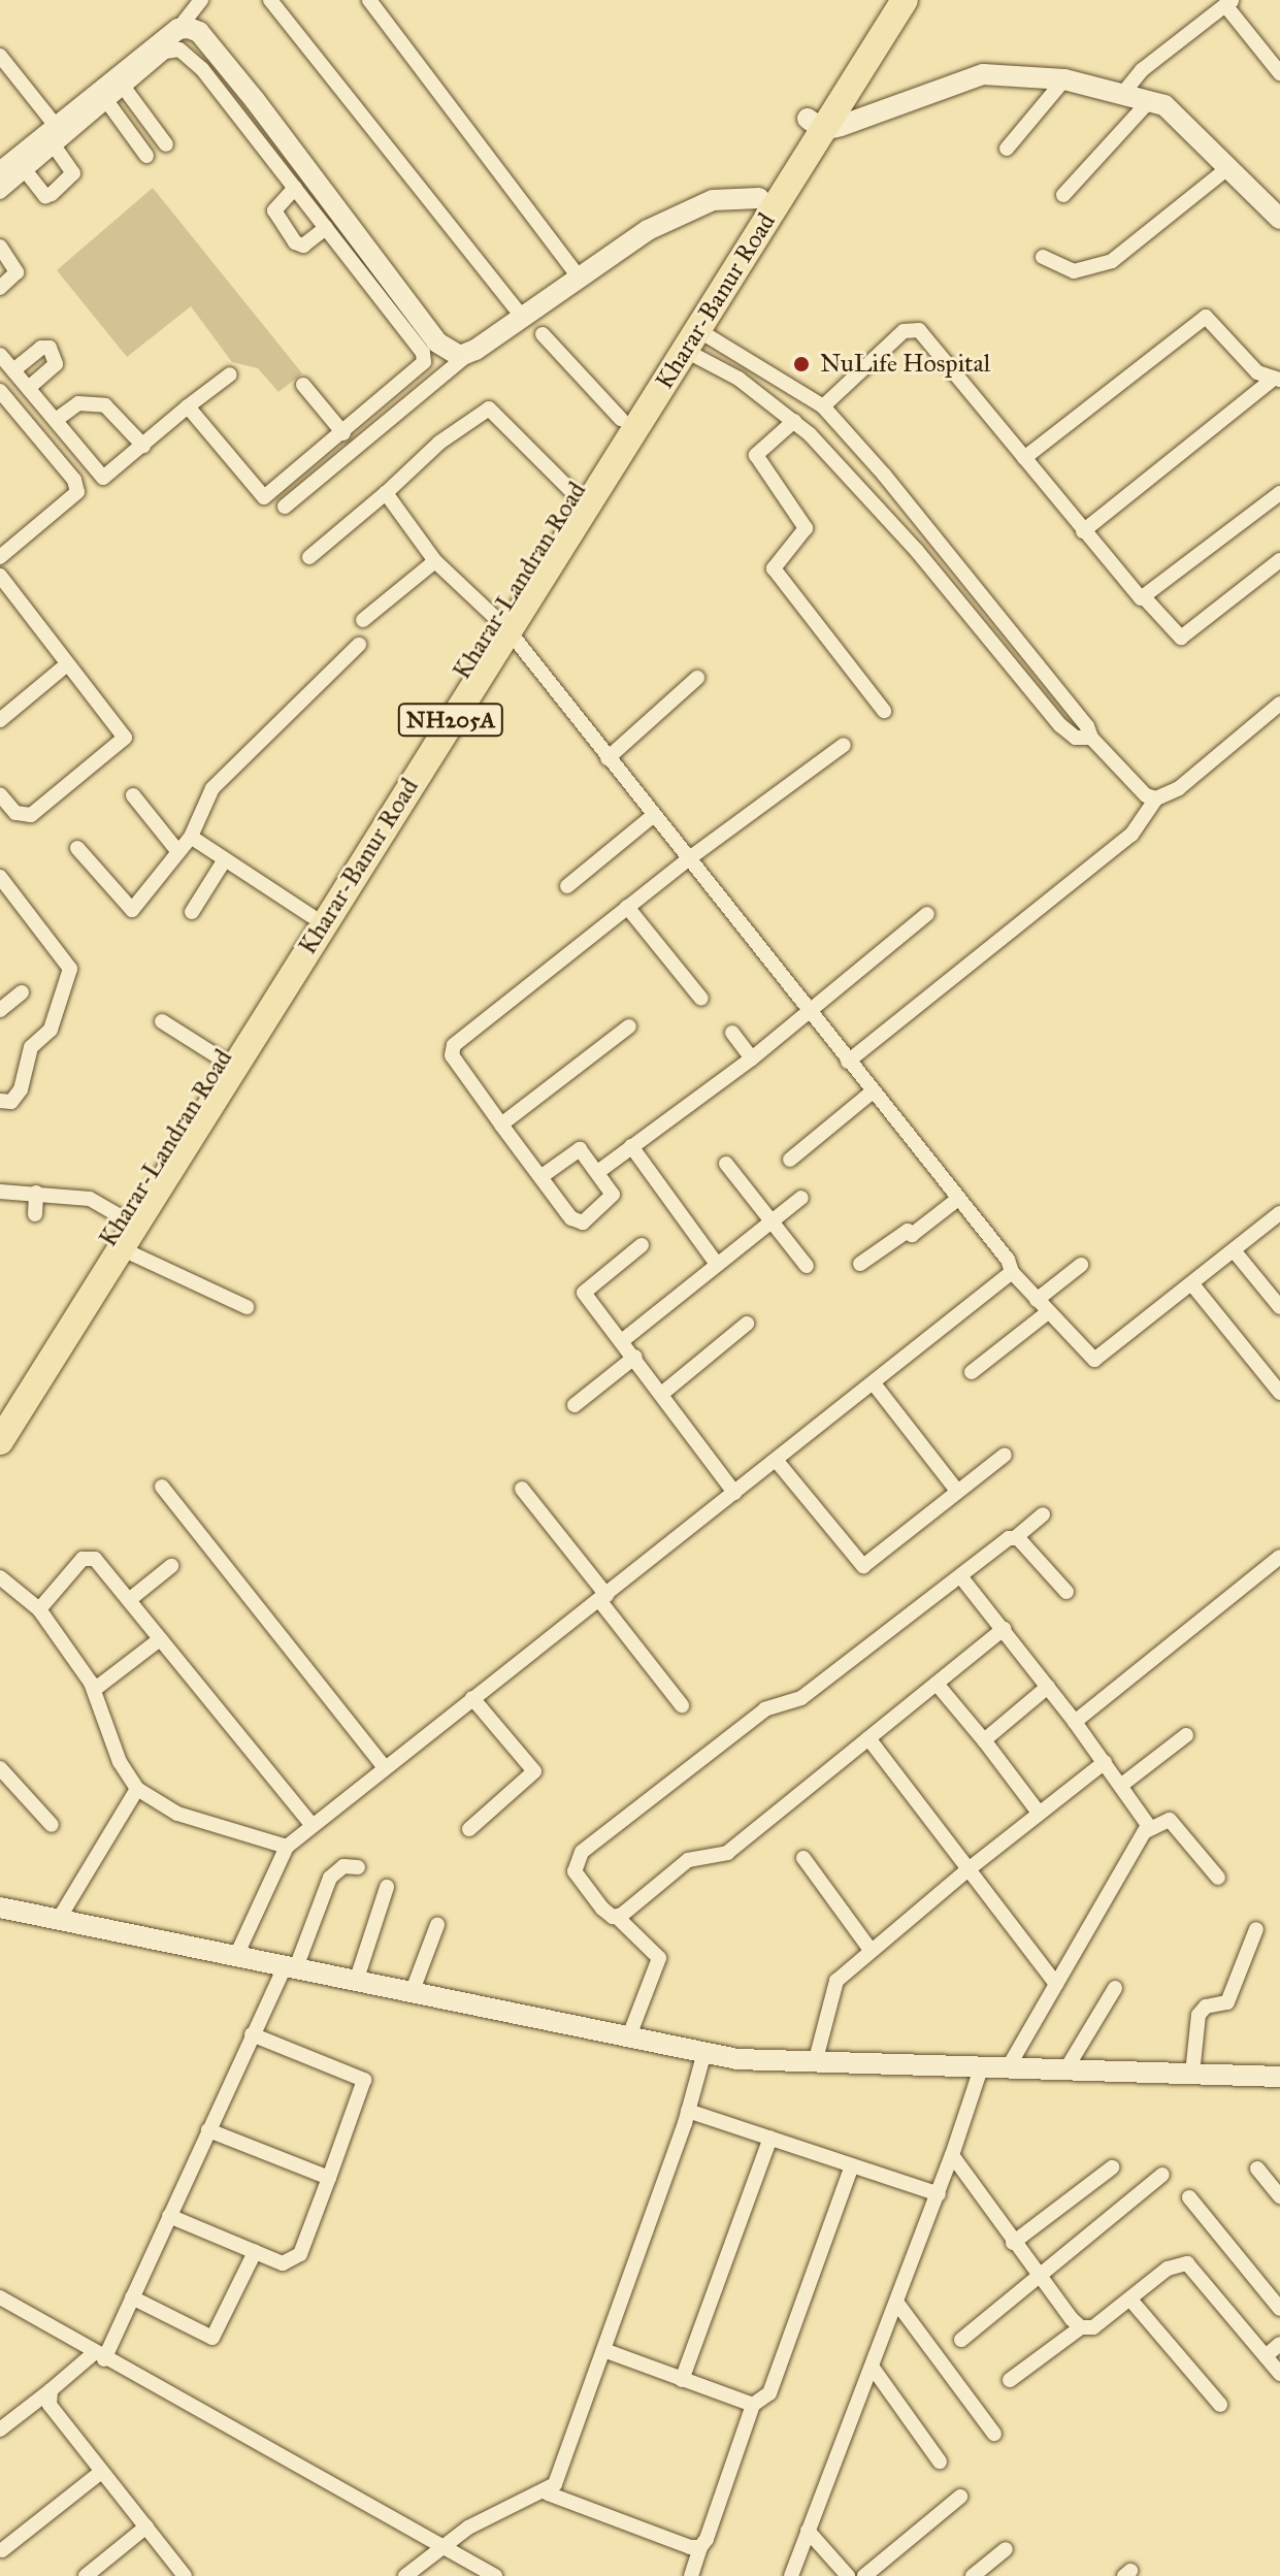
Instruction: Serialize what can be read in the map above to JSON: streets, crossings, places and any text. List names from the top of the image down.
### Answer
{
  "streets": {
    "highway": ["Kharar-Banur Road", "Kharar-Landran Road", "NH205A"]
  },
  "crossings": [
    ["Kharar-Banur Road", "Kharar-Landran Road"]
  ],
  "places": ["NuLife Hospital"]
}
